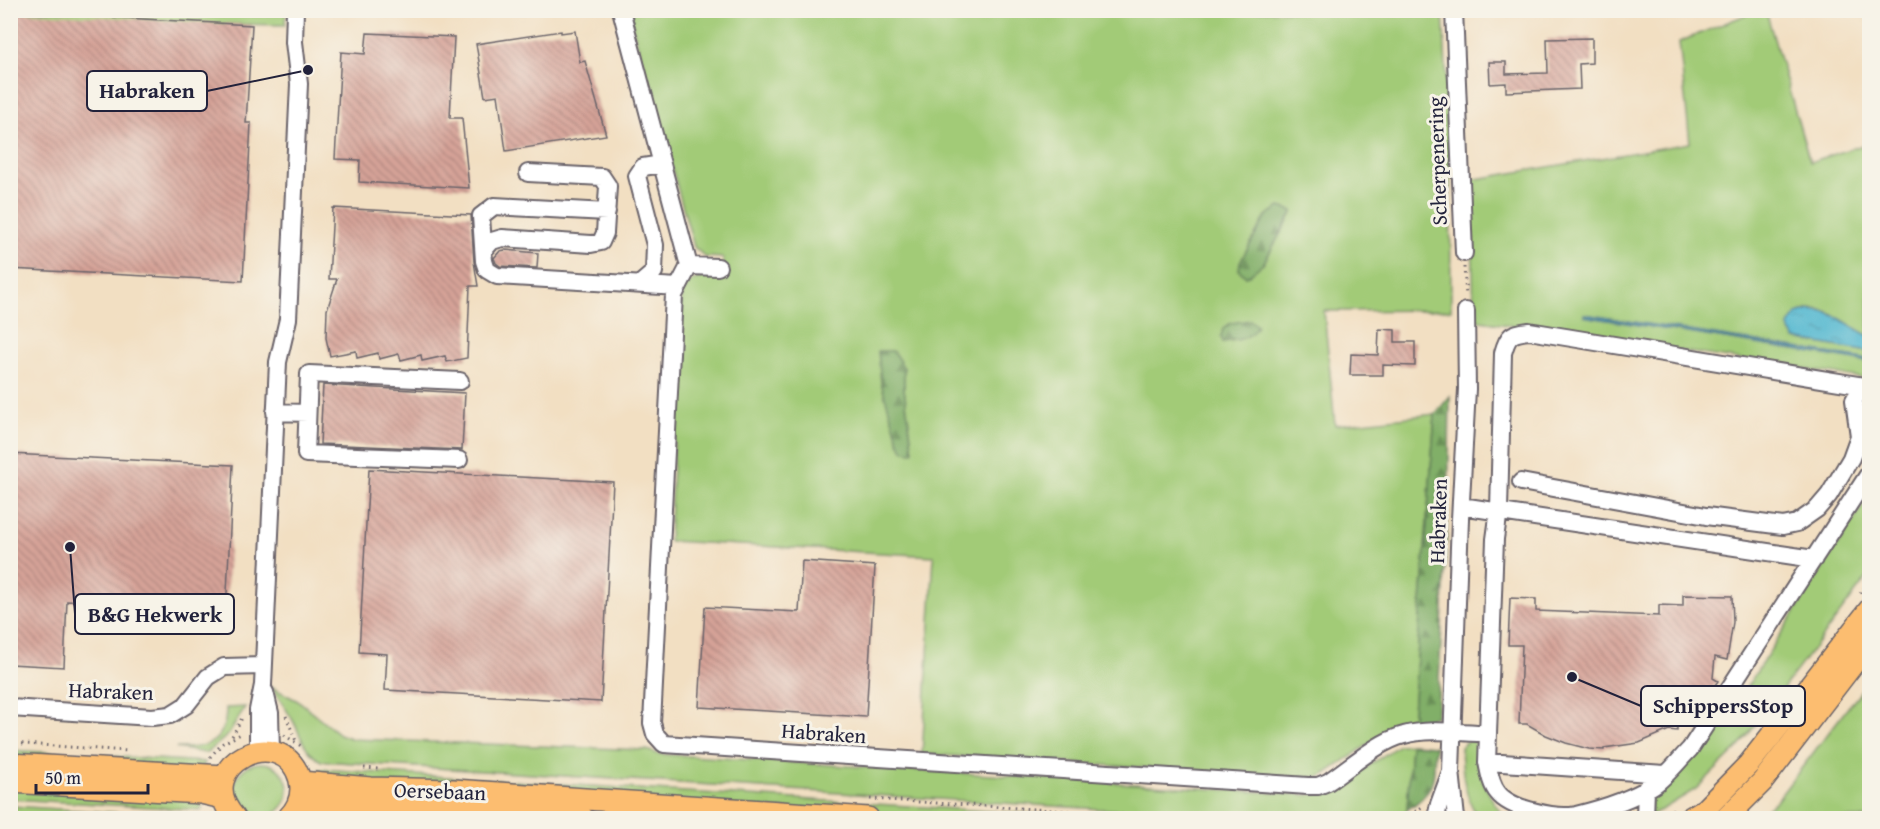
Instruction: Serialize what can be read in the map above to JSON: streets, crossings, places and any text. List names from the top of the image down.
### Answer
{
  "streets": {
    "main road": ["Oersebaan"],
    "street": ["Scherpenering", "Habraken"]
  },
  "crossings": [
    ["Scherpenering", "Habraken"]
  ],
  "places": ["Habraken", "B&G Hekwerk", "SchippersStop"],
  "scale_bar": "50 m"
}
